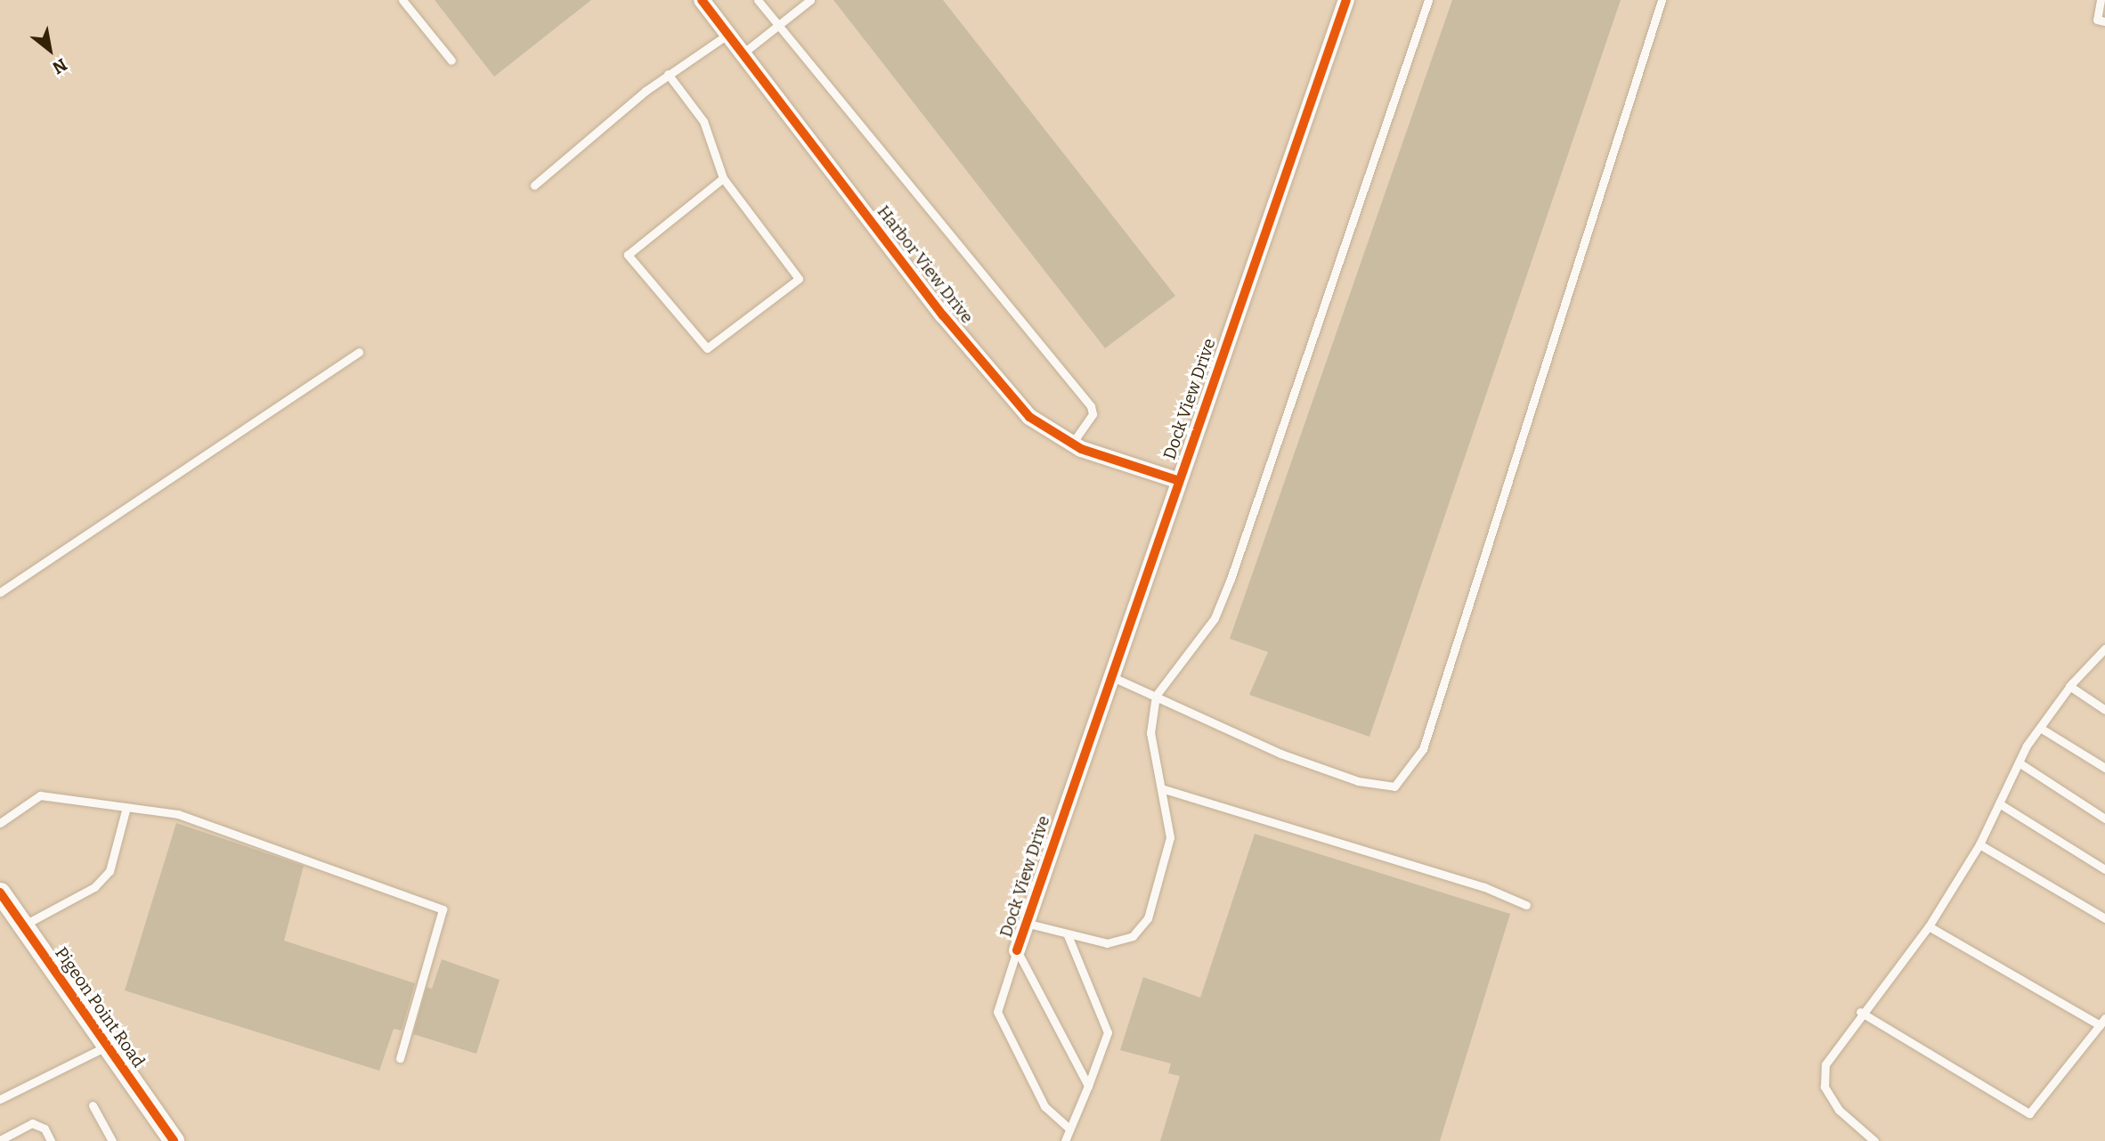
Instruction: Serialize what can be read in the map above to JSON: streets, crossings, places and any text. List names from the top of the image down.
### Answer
{
  "streets": {
    "street": ["Harbor View Drive", "Dock View Drive", "Pigeon Point Road"]
  },
  "crossings": [
    ["Harbor View Drive", "Dock View Drive"]
  ],
  "north": "bottom right"
}
